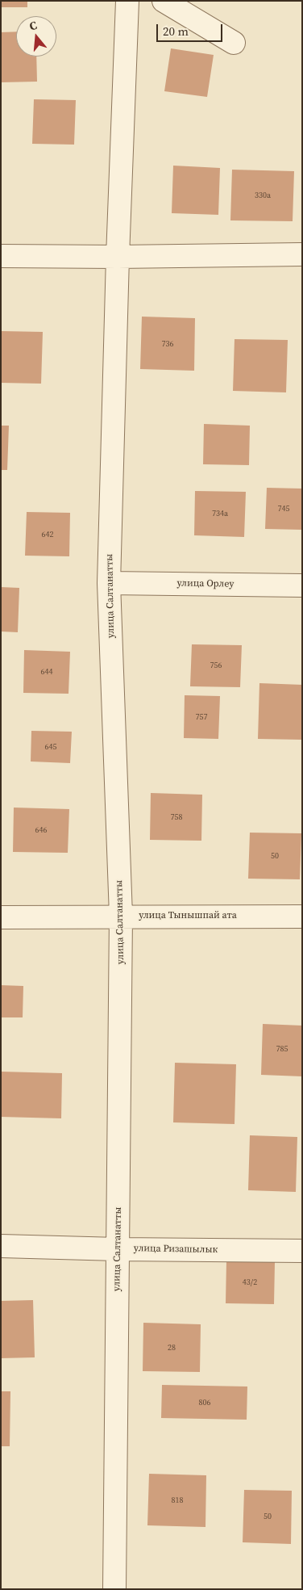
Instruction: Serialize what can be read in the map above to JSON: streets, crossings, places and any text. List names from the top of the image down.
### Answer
{
  "streets": {
    "street": [
      "улица Орлеу",
      "улица Салтанатты",
      "улица Тынышпай ата",
      "улица Ризашылык"
    ]
  },
  "crossings": [
    ["улица Орлеу", "улица Салтанатты"],
    ["улица Салтанатты", "улица Тынышпай ата"],
    ["улица Салтанатты", "улица Ризашылык"]
  ],
  "house_numbers": [
    "330а",
    "736",
    "745",
    "734а",
    "642",
    "756",
    "644",
    "757",
    "645",
    "758",
    "646",
    "50",
    "785",
    "43/2",
    "28",
    "806",
    "818",
    "50"
  ],
  "scale_bar": "20 m",
  "north": "top"
}
